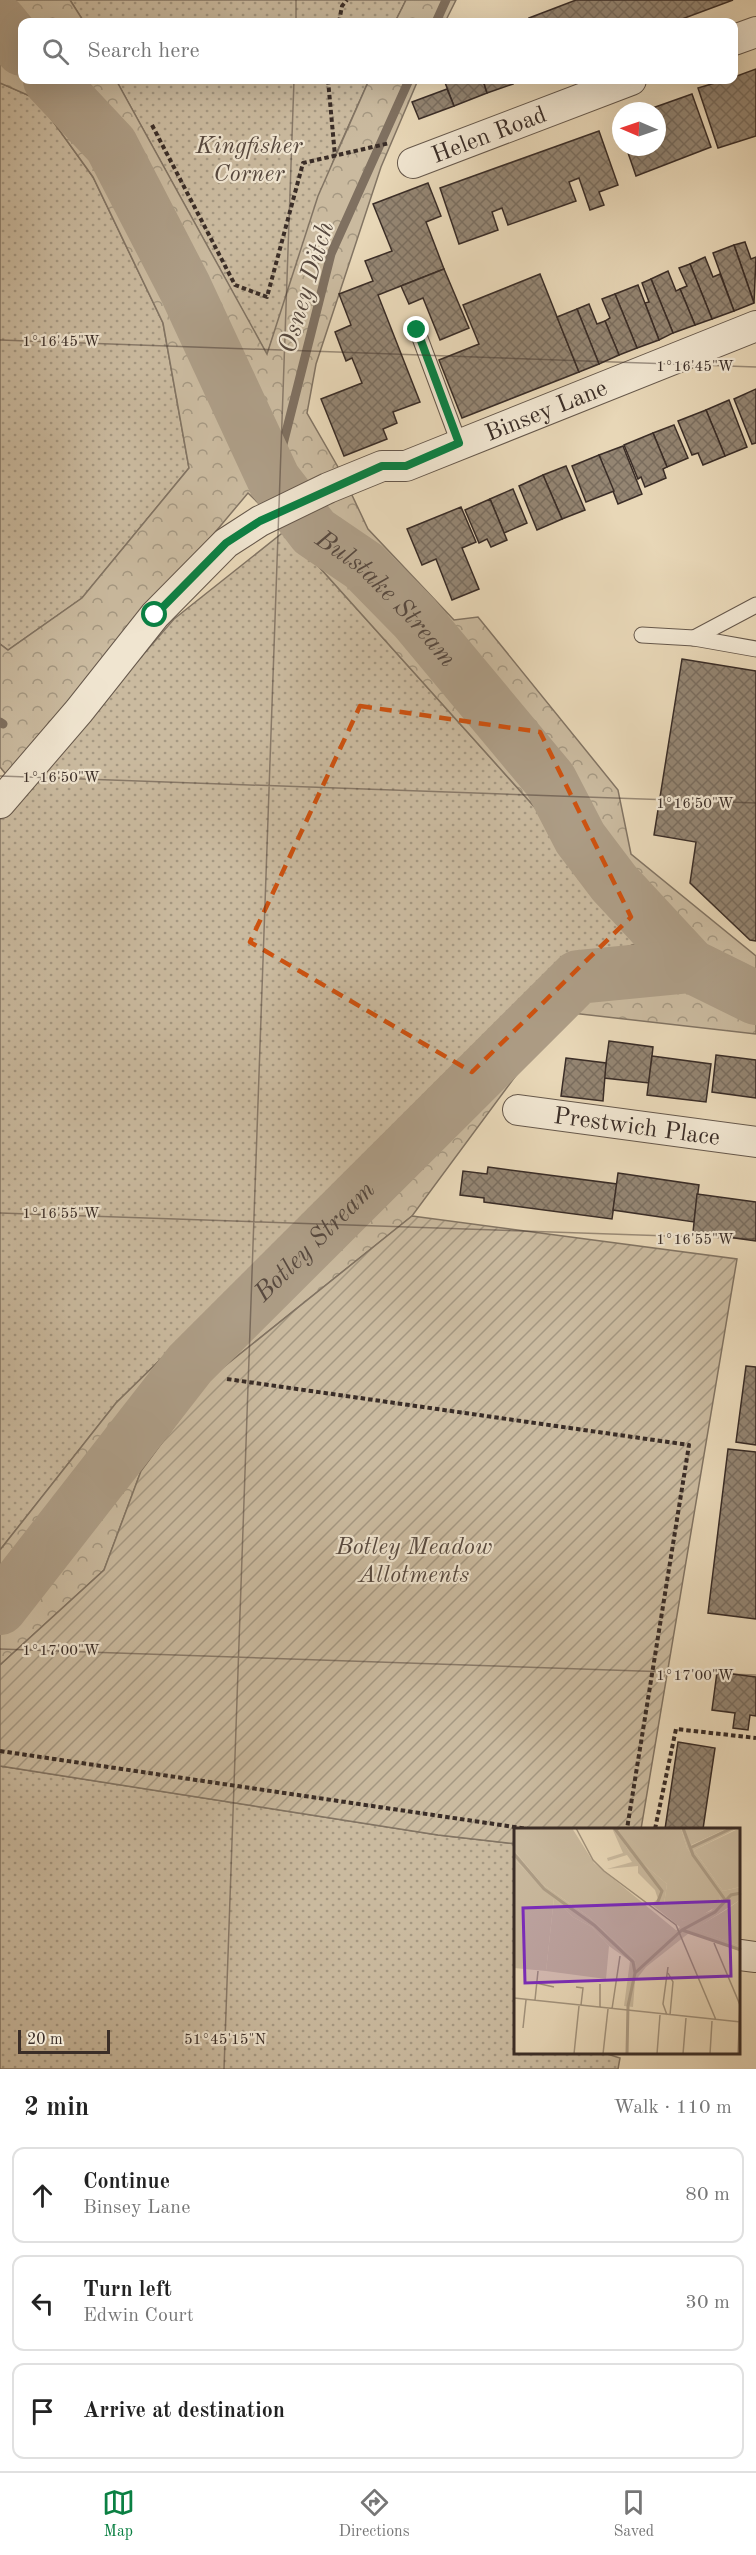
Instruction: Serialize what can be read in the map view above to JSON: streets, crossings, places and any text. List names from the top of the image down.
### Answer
{
  "streets": {
    "street": ["Helen Road", "Binsey Lane", "Prestwich Place"]
  },
  "water": ["Osney Ditch", "Bulstake Stream", "Botley Stream"],
  "parks": ["Kingfisher Corner", "Botley Meadow Allotments"],
  "scale_bar": "20 m",
  "north": "left",
  "page": {
    "search": "Search here",
    "scale": "20 m",
    "heading": ["2 min", "Walk · 110 m"],
    "list": [
      ["Continue", "Binsey Lane", "80 m"],
      ["Turn left", "Edwin Court", "30 m"],
      "Arrive at destination"
    ],
    "nav": ["Map", "Directions", "Saved"]
  },
  "coordinates": [
    "1°16'45\"W",
    "1°16'50\"W",
    "1°16'55\"W",
    "1°17'00\"W",
    "51°45'15\"N"
  ]
}
